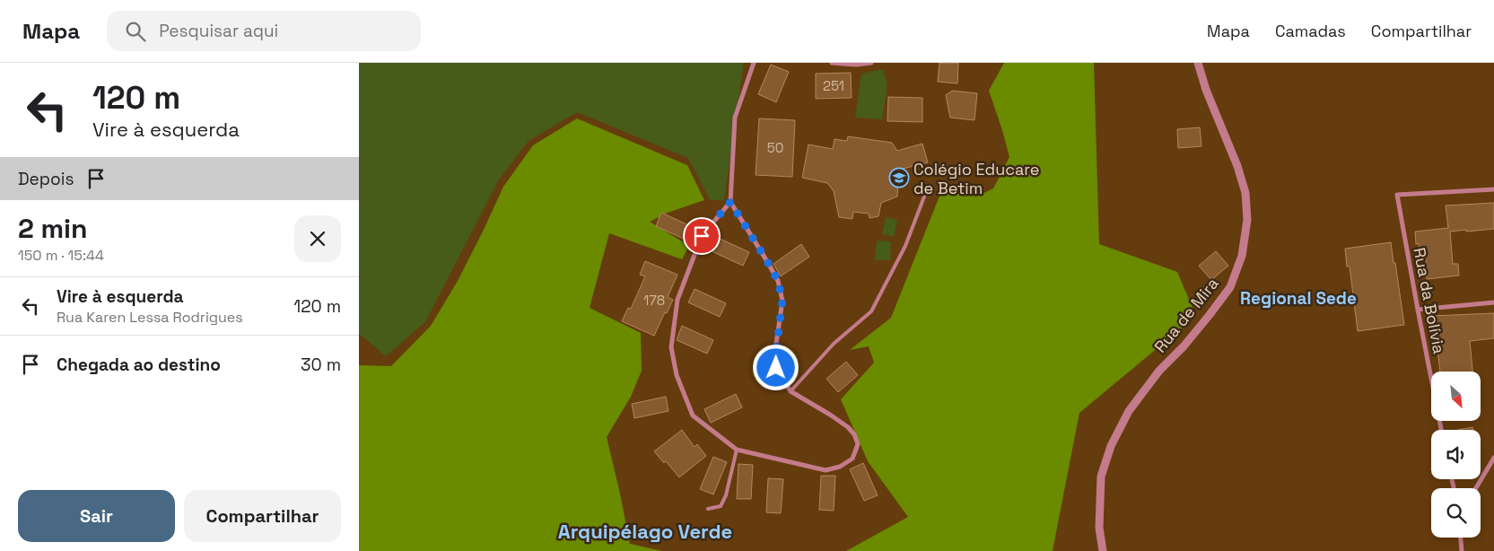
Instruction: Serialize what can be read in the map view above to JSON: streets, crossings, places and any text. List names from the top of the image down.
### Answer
{
  "streets": {
    "street": ["Rua da Bolívia", "Rua de Mira"]
  },
  "districts": ["Regional Sede", "Arquipélago Verde"],
  "places": {
    "school or university": ["Colégio Educare de Betim"]
  },
  "house_numbers": ["251", "50", "178"],
  "north": "bottom right",
  "page": {
    "header": "Mapa",
    "search": "Pesquisar aqui",
    "nav": ["Mapa", "Camadas", "Compartilhar"],
    "turn": ["120 m", "Vire à esquerda"],
    "then": "Depois",
    "heading": ["2 min", "150 m · 15:44"],
    "list": [
      {
        "name": "Vire à esquerda",
        "note": "Rua Karen Lessa Rodrigues",
        "value": "120 m"
      },
      {
        "name": "Chegada ao destino",
        "value": "30 m"
      }
    ],
    "buttons": ["Sair", "Compartilhar"]
  }
}
